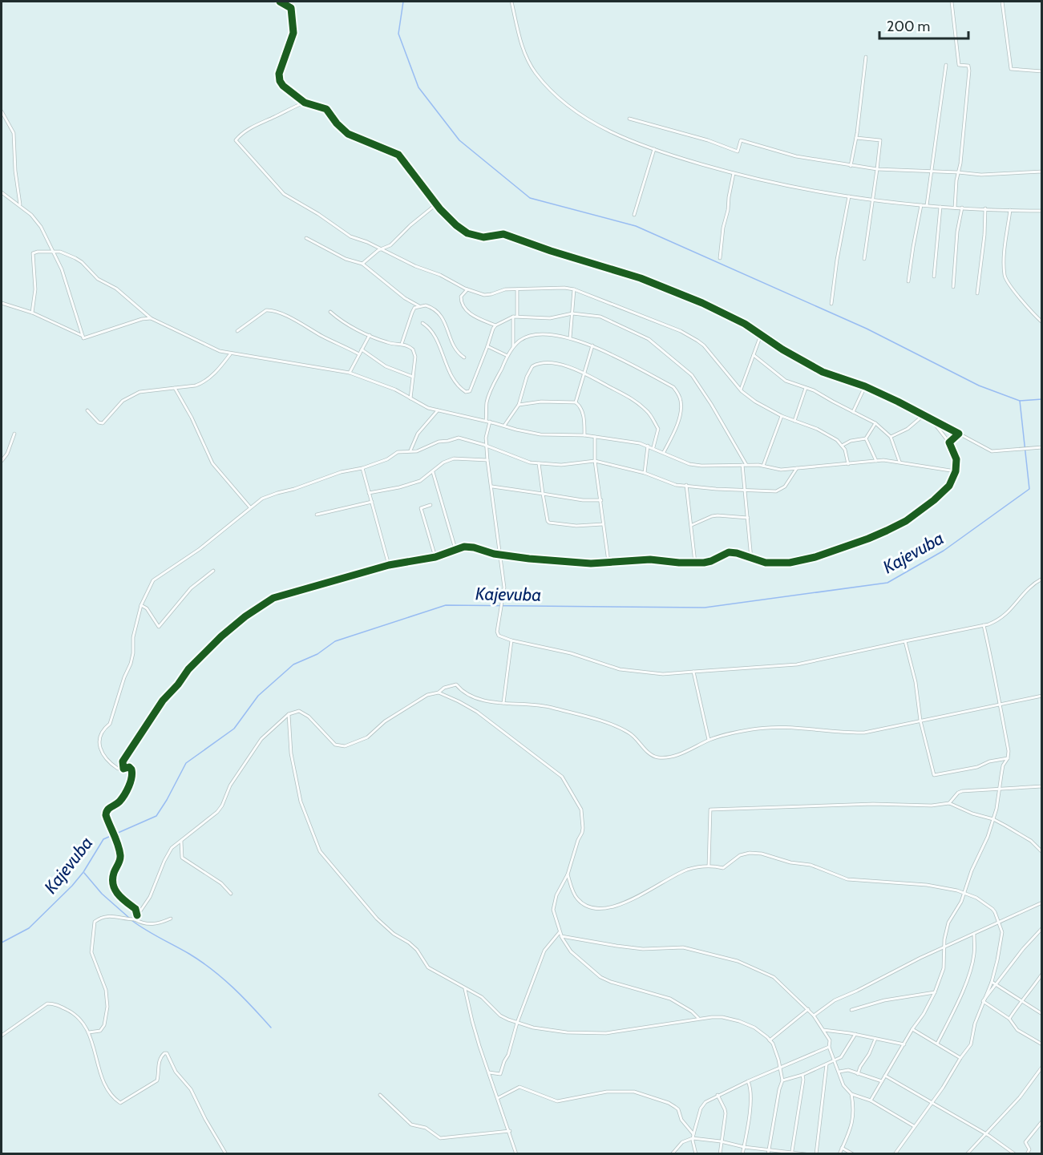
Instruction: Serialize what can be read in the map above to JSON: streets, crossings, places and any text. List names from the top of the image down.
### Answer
{
  "water": ["Kajevuba"],
  "scale_bar": "200 m"
}
